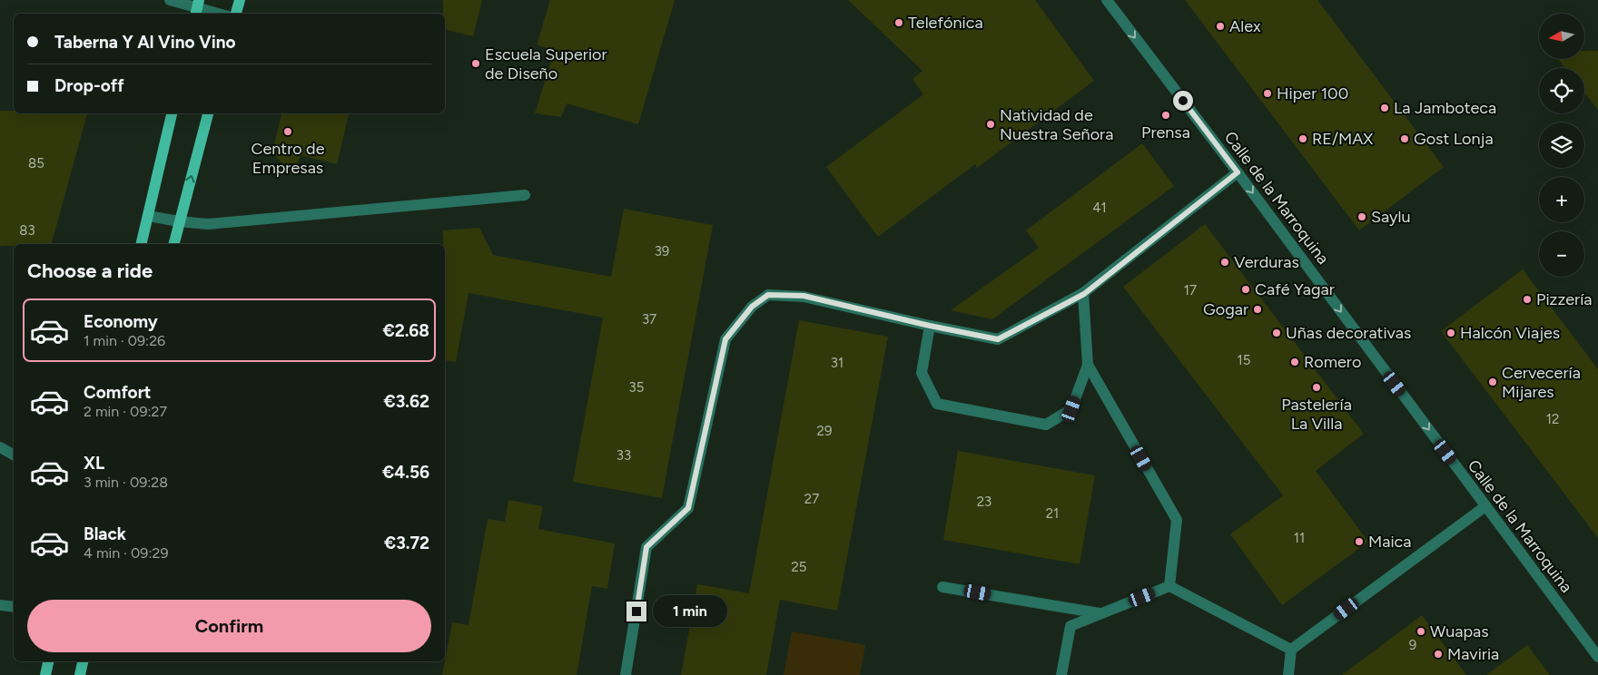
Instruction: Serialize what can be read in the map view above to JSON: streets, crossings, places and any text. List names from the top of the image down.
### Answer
{
  "streets": {
    "street": ["Calle de la Marroquina"]
  },
  "one_way": ["Calle de la Marroquina"],
  "places": [
    "Telefónica",
    "Alex",
    "Escuela Superior de Diseño",
    "Hiper 100",
    "La Jamboteca",
    "Prensa",
    "Natividad de Nuestra Señora",
    "Centro de Empresas",
    "RE/MAX",
    "Gost Lonja",
    "Saylu",
    "Verduras",
    "Café Yagar",
    "Pizzería",
    "Gogar",
    "Uñas decorativas",
    "Halcón Viajes",
    "Romero",
    "Cervecería Mijares",
    "Pastelería La Villa",
    "Maica",
    "Wuapas",
    "Maviria"
  ],
  "house_numbers": [
    "85",
    "41",
    "83",
    "39",
    "17",
    "37",
    "15",
    "31",
    "35",
    "12",
    "29",
    "33",
    "27",
    "23",
    "21",
    "11",
    "25",
    "9"
  ],
  "north": "left",
  "page": {
    "map_buttons": ["+", "−"],
    "banner": ["Taberna Y Al Vino Vino", "Drop-off"],
    "heading": "Choose a ride",
    "list": [
      {
        "name": "Economy",
        "note": "1 min · 09:26",
        "value": "€2.68"
      },
      {
        "name": "Comfort",
        "note": "2 min · 09:27",
        "value": "€3.62"
      },
      {
        "name": "XL",
        "note": "3 min · 09:28",
        "value": "€4.56"
      },
      {
        "name": "Black",
        "note": "4 min · 09:29",
        "value": "€3.72"
      }
    ],
    "buttons": "Confirm",
    "bubble": "1 min"
  }
}
